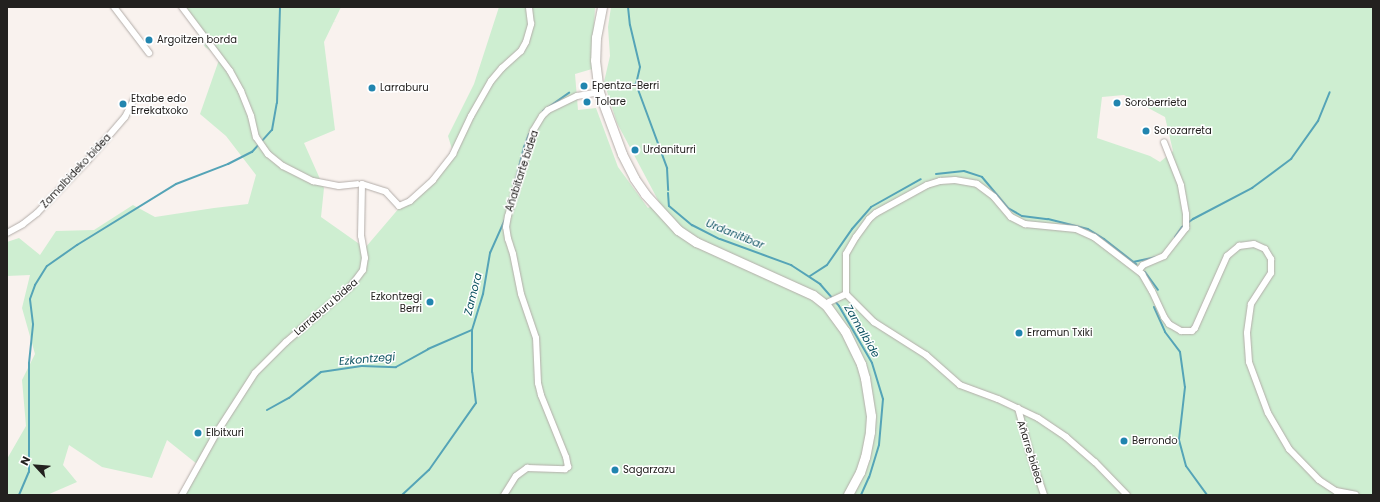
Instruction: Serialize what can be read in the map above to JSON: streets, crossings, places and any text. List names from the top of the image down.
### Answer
{
  "streets": {
    "street": [
      "Zamalbideko bidea",
      "Añabitarte bidea",
      "Larraburu bidea",
      "Añarre bidea"
    ]
  },
  "water": [
    "Urdanitibar",
    "Zamora",
    "Zamalbide",
    "Ezkontzegi"
  ],
  "places": [
    "Argoitzen borda",
    "Epentza-Berri",
    "Larraburu",
    "Tolare",
    "Soroberrieta",
    "Etxabe edo Errekatxoko",
    "Sorozarreta",
    "Urdaniturri",
    "Ezkontzegi Berri",
    "Erramun Txiki",
    "Elbitxuri",
    "Berrondo",
    "Sagarzazu"
  ],
  "north": "top left"
}
